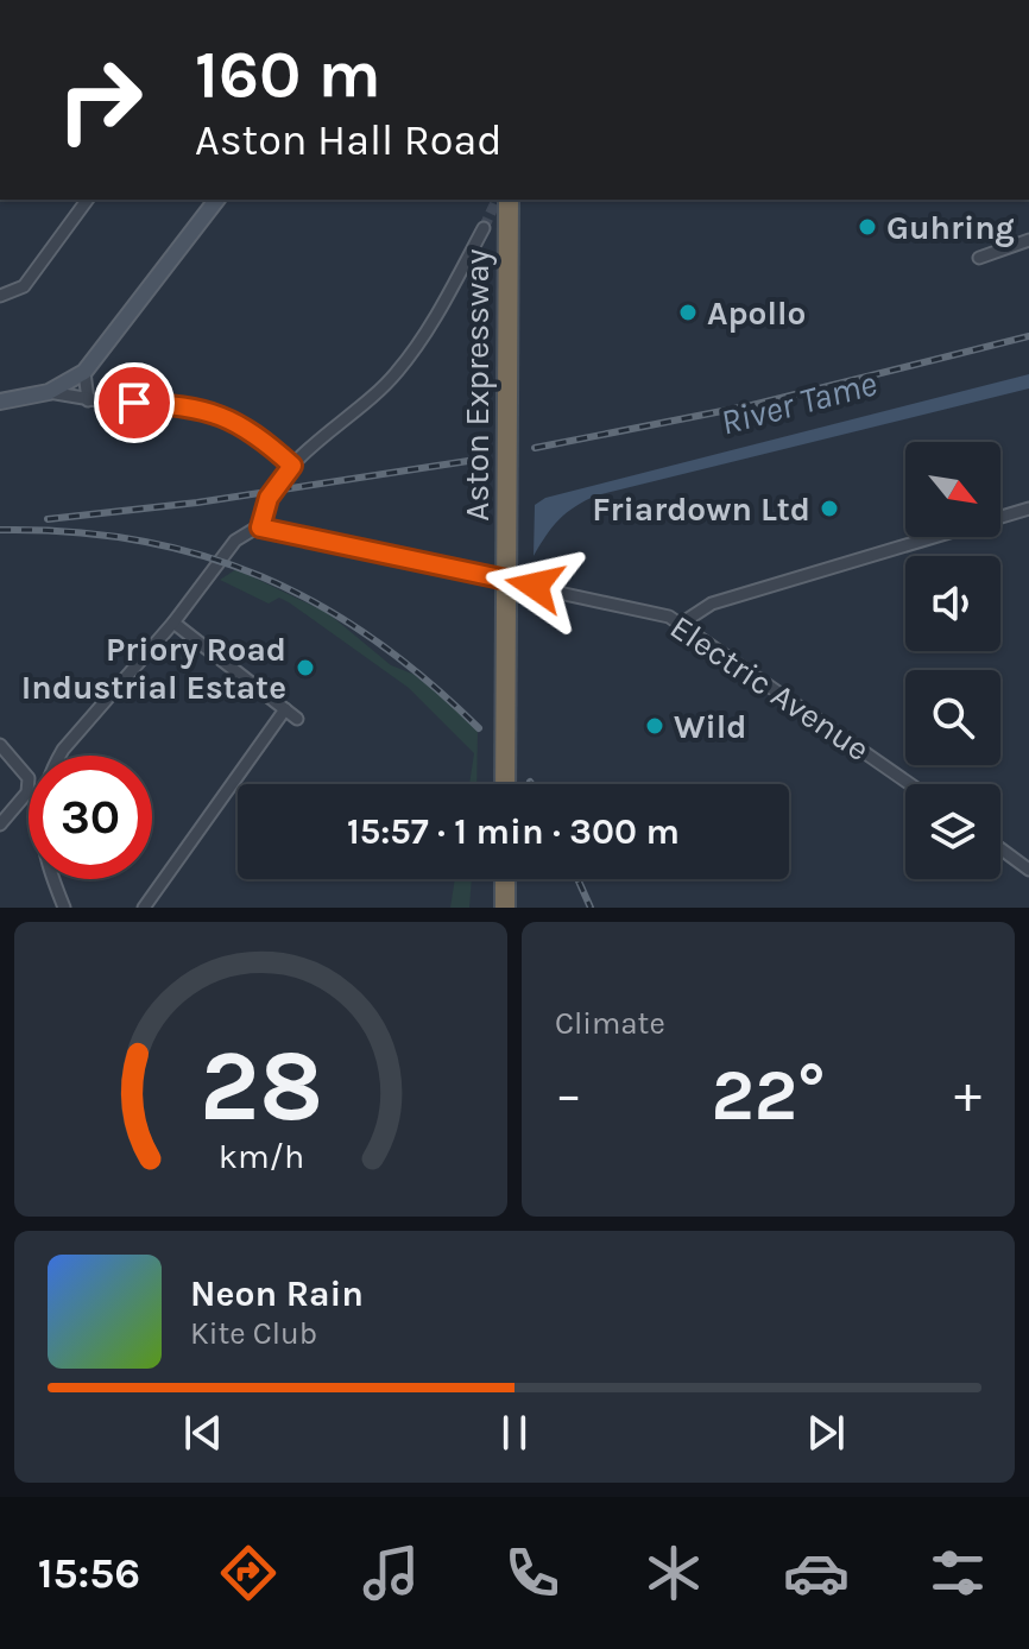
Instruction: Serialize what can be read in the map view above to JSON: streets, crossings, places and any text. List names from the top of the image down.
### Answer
{
  "streets": {
    "highway": ["Aston Expressway"],
    "street": ["Electric Avenue"]
  },
  "water": ["River Tame"],
  "places": [
    "Guhring",
    "Apollo",
    "Friardown Ltd",
    "Priory Road Industrial Estate",
    "Wild"
  ],
  "north": "bottom right",
  "page": {
    "turn": ["160 m", "Aston Hall Road"],
    "limit": "30",
    "trip": "15:57 · 1 min · 300 m",
    "tile": "Climate",
    "heat": ["−", "22°", "+"],
    "song": ["Neon Rain", "Kite Club"],
    "tabs": "15:56",
    "gauge": ["28", "km/h"]
  }
}
